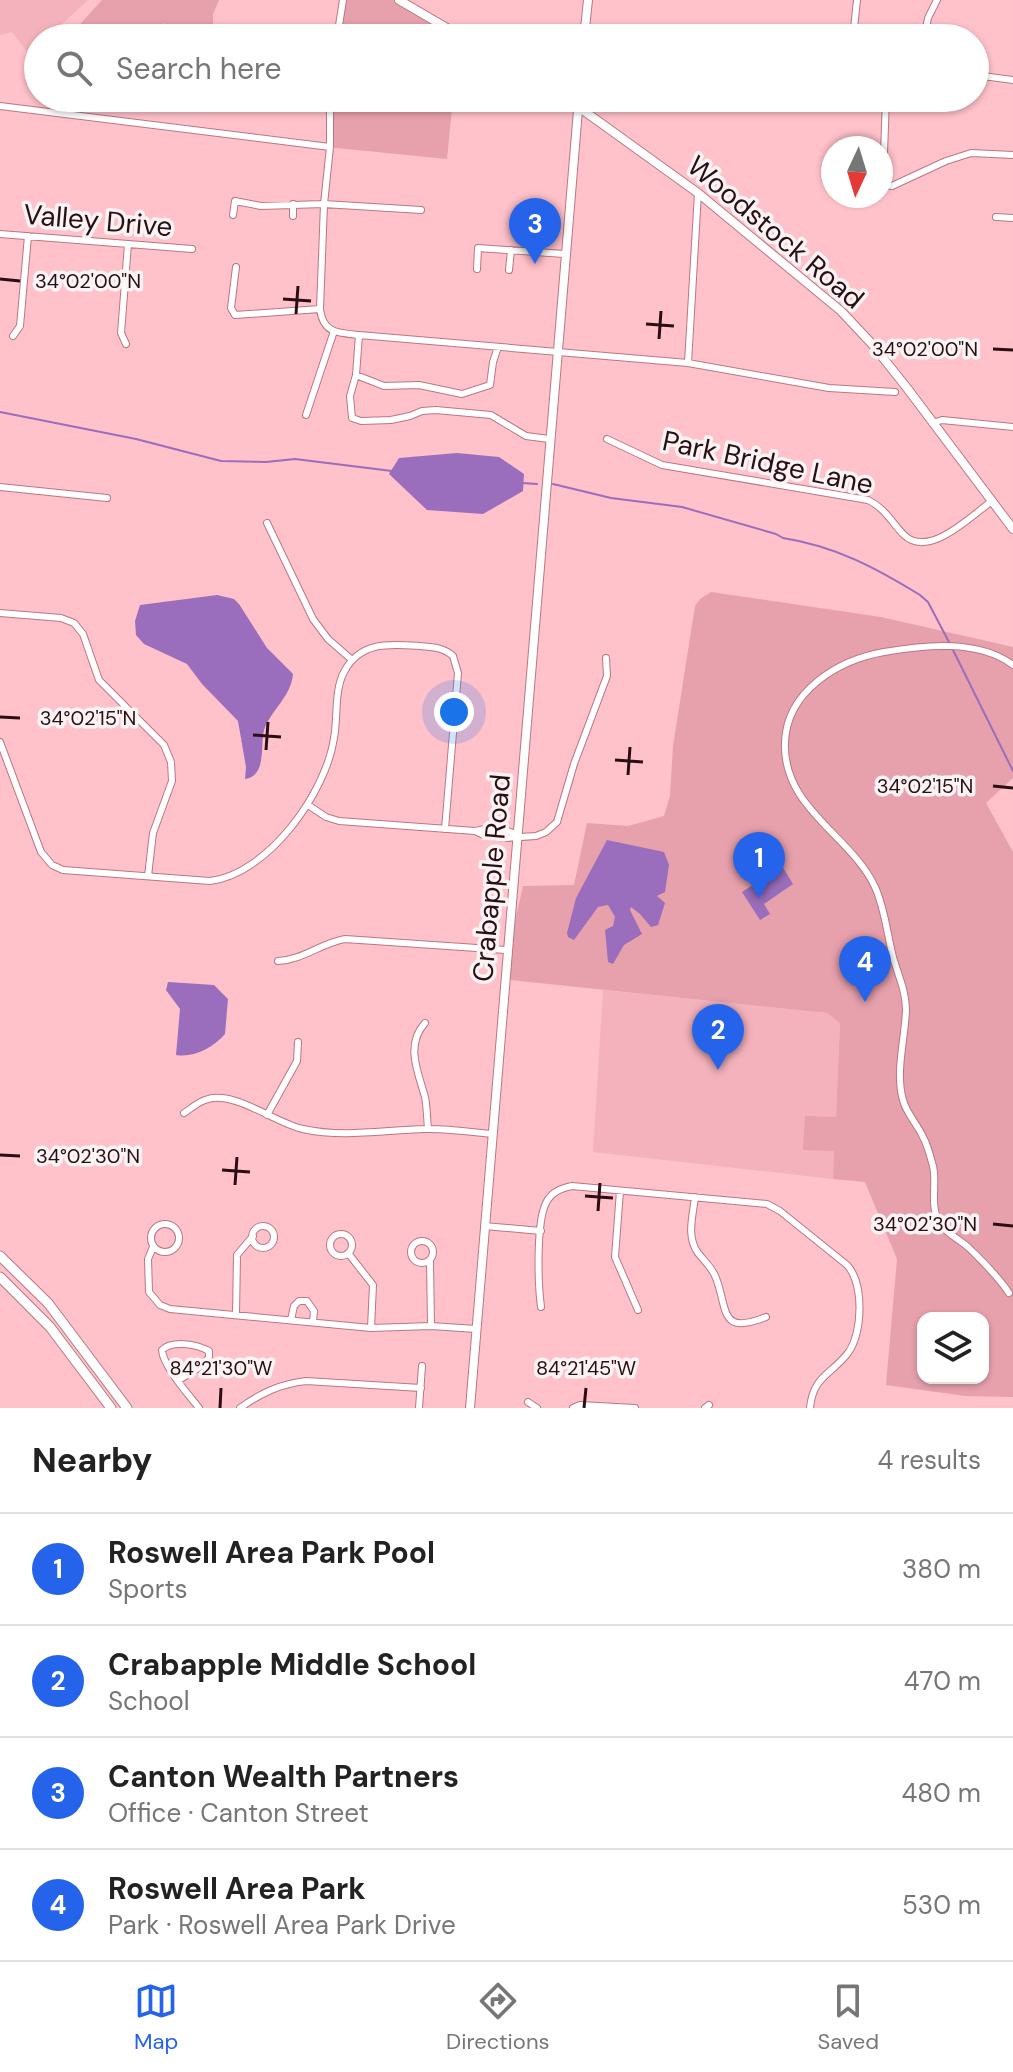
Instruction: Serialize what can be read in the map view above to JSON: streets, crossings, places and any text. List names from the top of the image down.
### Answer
{
  "streets": {
    "street": [
      "Valley Drive",
      "Woodstock Road",
      "Park Bridge Lane",
      "Crabapple Road"
    ]
  },
  "crossings": [
    ["Woodstock Road", "Park Bridge Lane"]
  ],
  "north": "bottom",
  "page": {
    "search": "Search here",
    "pins": [
      "3",
      "1",
      "4",
      "2"
    ],
    "heading": ["Nearby", "4 results"],
    "list": [
      {
        "mark": "1",
        "name": "Roswell Area Park Pool",
        "note": "Sports",
        "value": "380 m"
      },
      {
        "mark": "2",
        "name": "Crabapple Middle School",
        "note": "School",
        "value": "470 m"
      },
      {
        "mark": "3",
        "name": "Canton Wealth Partners",
        "note": "Office · Canton Street",
        "value": "480 m"
      },
      {
        "mark": "4",
        "name": "Roswell Area Park",
        "note": "Park · Roswell Area Park Drive",
        "value": "530 m"
      }
    ],
    "nav": ["Map", "Directions", "Saved"]
  },
  "coordinates": [
    "34°02'00\"N",
    "34°02'15\"N",
    "34°02'30\"N",
    "84°21'30\"W",
    "84°21'45\"W"
  ]
}
